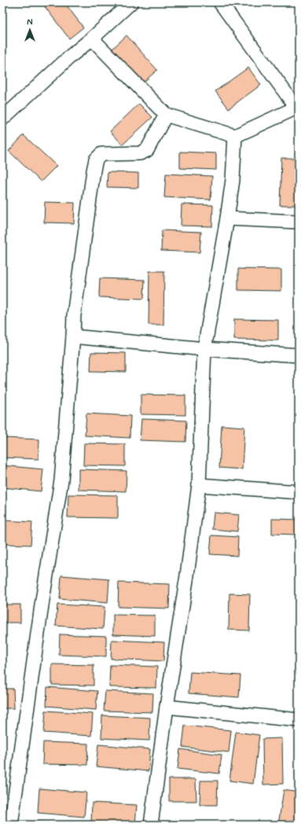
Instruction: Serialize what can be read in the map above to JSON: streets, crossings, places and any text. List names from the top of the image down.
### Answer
{
  "north": "top"
}
